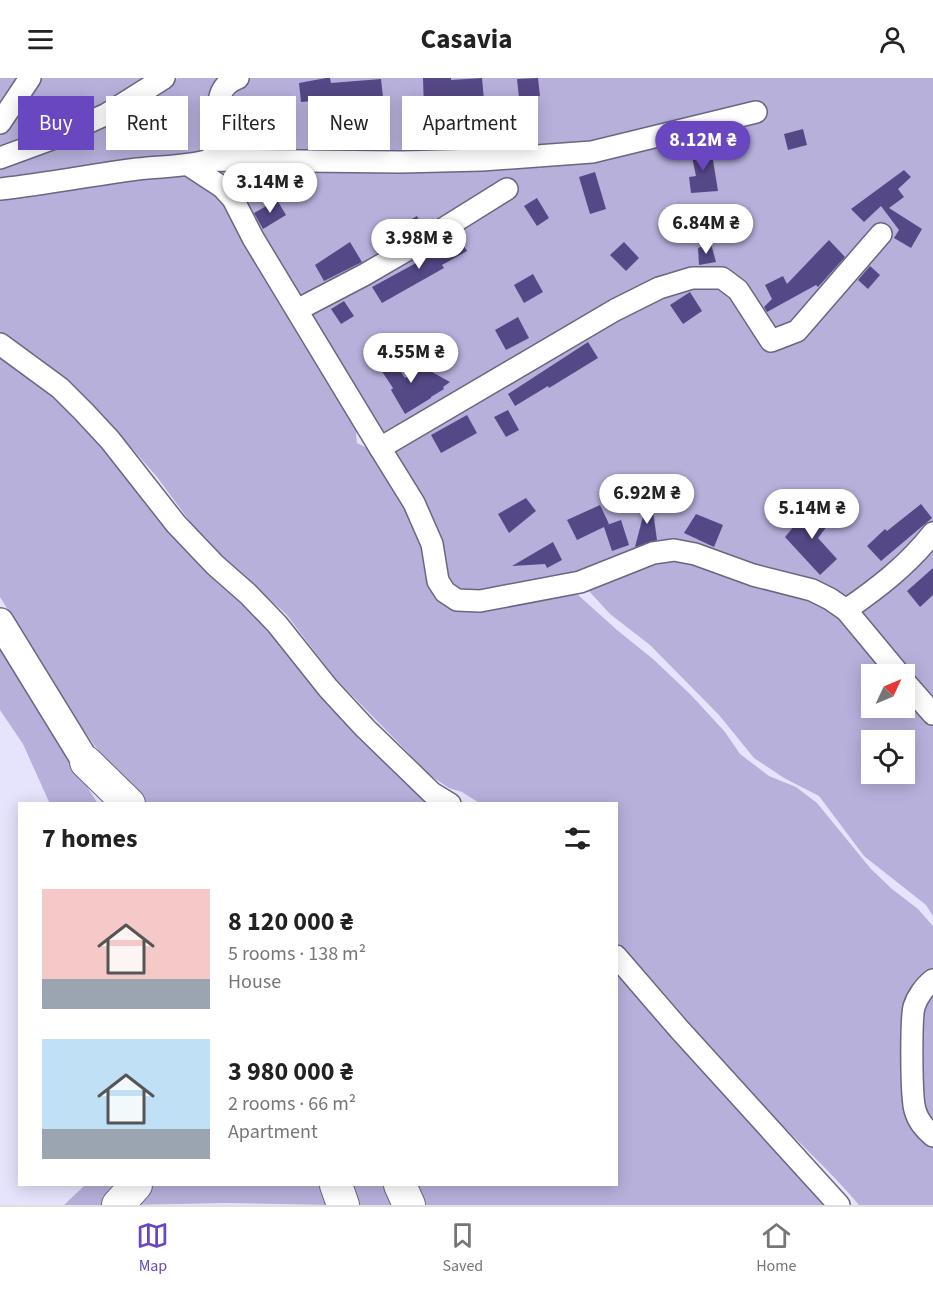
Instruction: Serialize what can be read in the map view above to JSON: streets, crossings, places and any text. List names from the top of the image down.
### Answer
{
  "north": "top right",
  "page": {
    "header": "Casavia",
    "chip": [
      "Buy",
      "Rent",
      "Filters",
      "New",
      "Apartment"
    ],
    "price": [
      "8.12M ₴",
      "3.14M ₴",
      "6.84M ₴",
      "3.98M ₴",
      "4.55M ₴",
      "6.92M ₴",
      "5.14M ₴"
    ],
    "heading": "7 homes",
    "list": [
      {
        "name": "8 120 000 ₴",
        "note": "5 rooms · 138 m² · House"
      },
      {
        "name": "3 980 000 ₴",
        "note": "2 rooms · 66 m² · Apartment"
      }
    ],
    "tabs": ["Map", "Saved", "Home"]
  }
}
